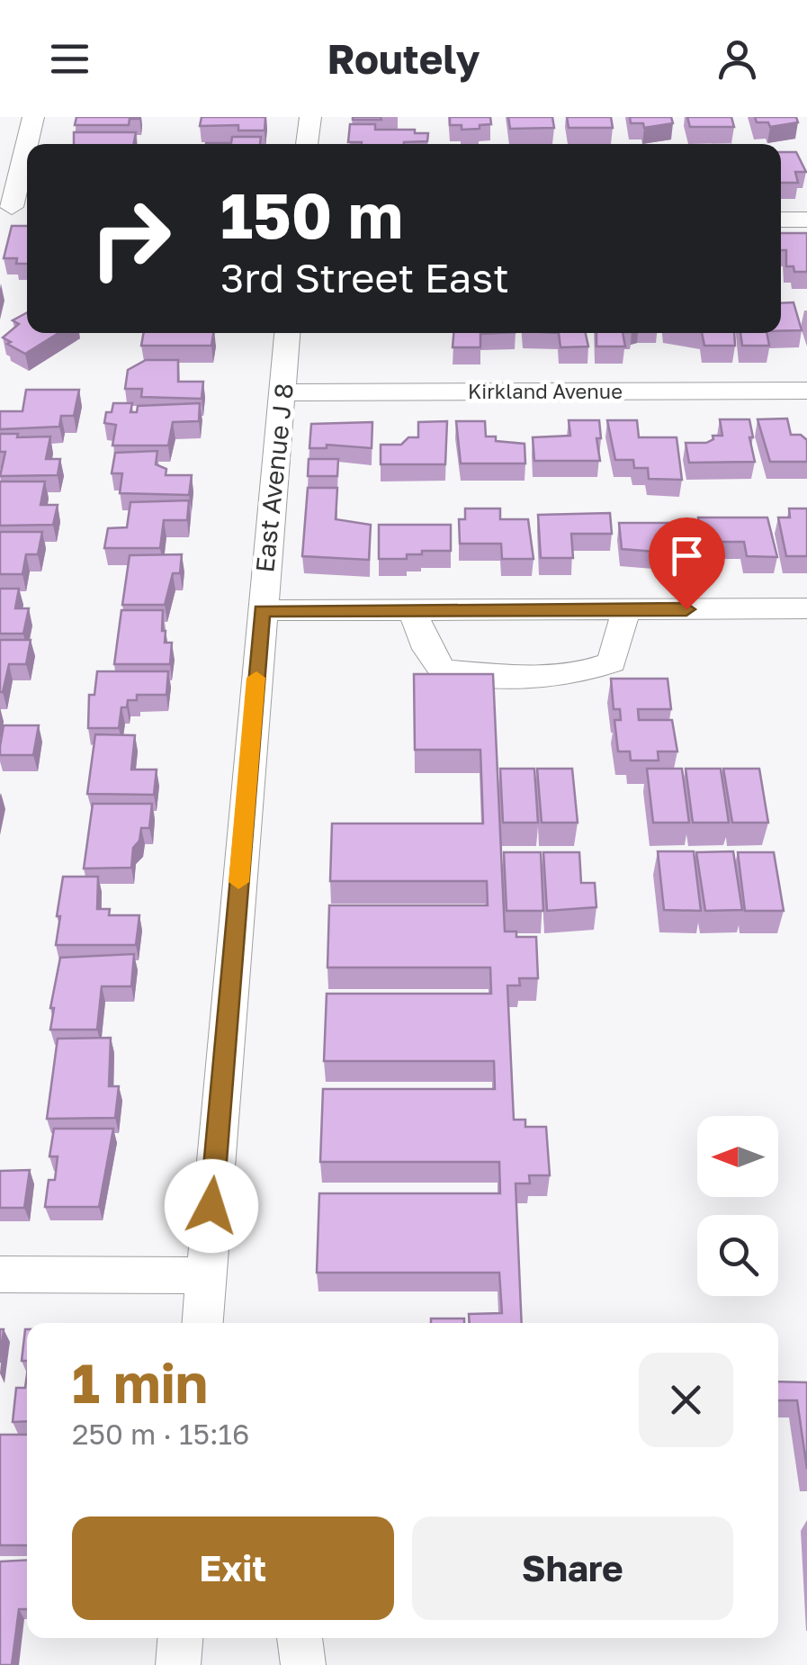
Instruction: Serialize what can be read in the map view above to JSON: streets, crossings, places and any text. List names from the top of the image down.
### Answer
{
  "streets": {
    "street": ["Kirkland Avenue", "East Avenue J 8"]
  },
  "crossings": [
    ["Kirkland Avenue", "East Avenue J 8"]
  ],
  "north": "left",
  "page": {
    "header": "Routely",
    "turn": ["150 m", "3rd Street East"],
    "heading": ["1 min", "250 m · 15:16"],
    "buttons": ["Exit", "Share"]
  }
}
